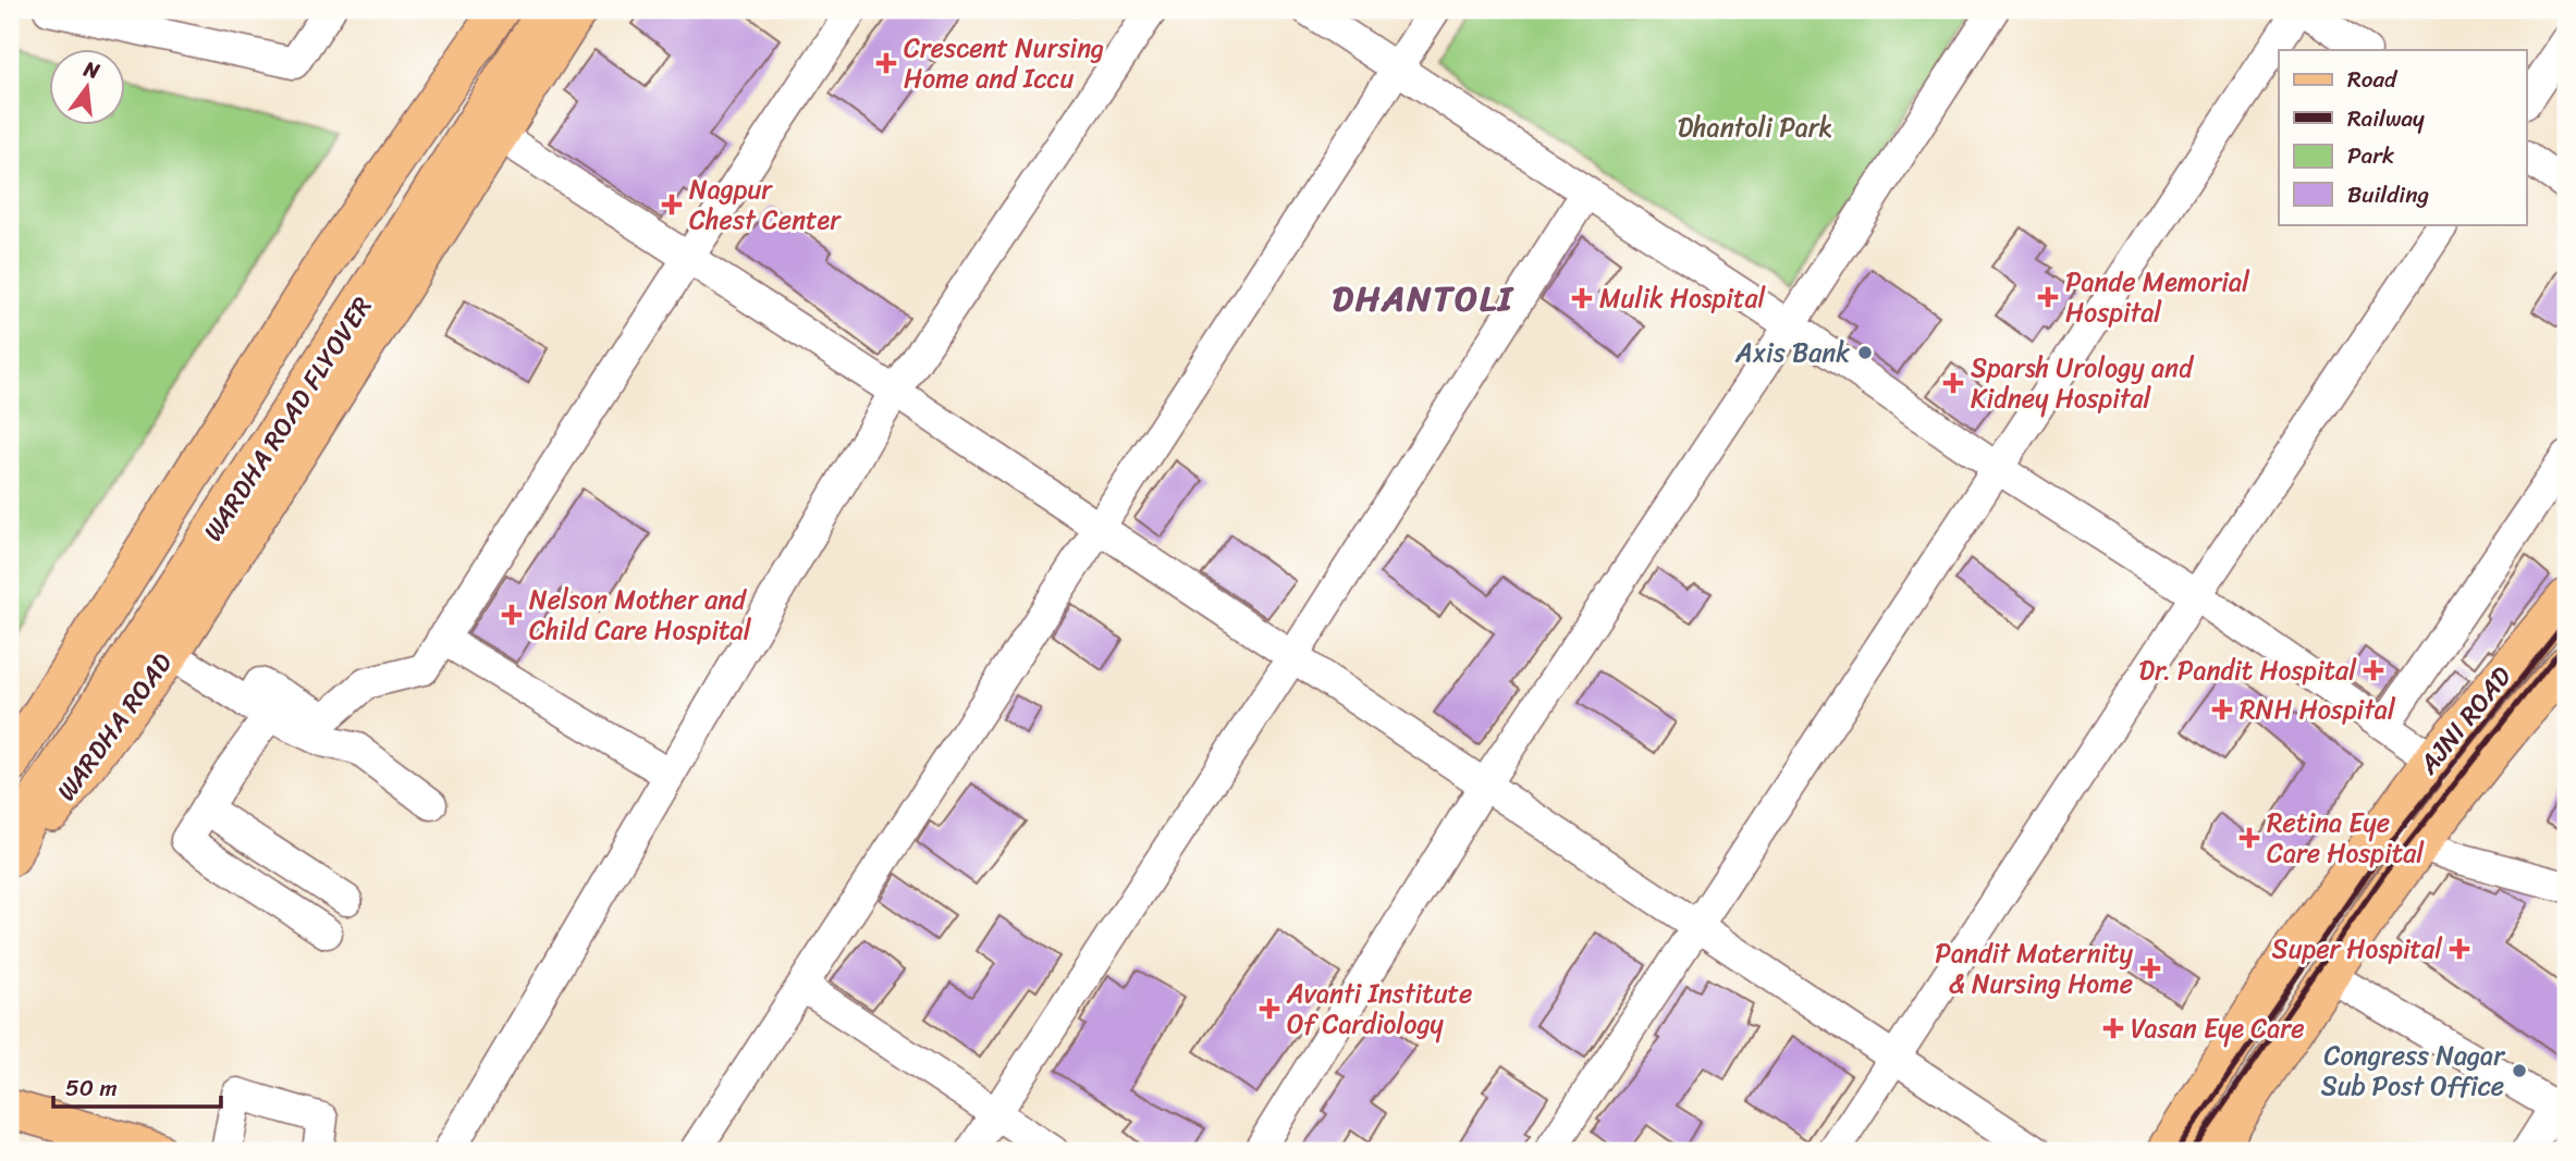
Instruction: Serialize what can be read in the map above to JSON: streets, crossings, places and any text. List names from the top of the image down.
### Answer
{
  "streets": {
    "highway": ["WARDHA ROAD FLYOVER"],
    "main road": ["AJNI ROAD", "WARDHA ROAD"]
  },
  "districts": ["DHANTOLI"],
  "parks": ["Dhantoli Park"],
  "places": {
    "health": [
      "Crescent Nursing Home and Iccu",
      "Nagpur Chest Center",
      "Pande Memorial Hospital",
      "Mulik Hospital",
      "Sparsh Urology and Kidney Hospital",
      "Nelson Mother and Child Care Hospital",
      "Dr. Pandit Hospital",
      "RNH Hospital",
      "Retina Eye Care Hospital",
      "Super Hospital",
      "Pandit Maternity & Nursing Home",
      "Avanti Institute Of Cardiology",
      "Vasan Eye Care"
    ],
    "other": ["Axis Bank", "Congress Nagar Sub Post Office"]
  },
  "legend": [
    "Road",
    "Railway",
    "Park",
    "Building"
  ],
  "scale_bar": "50 m",
  "north": "top"
}
